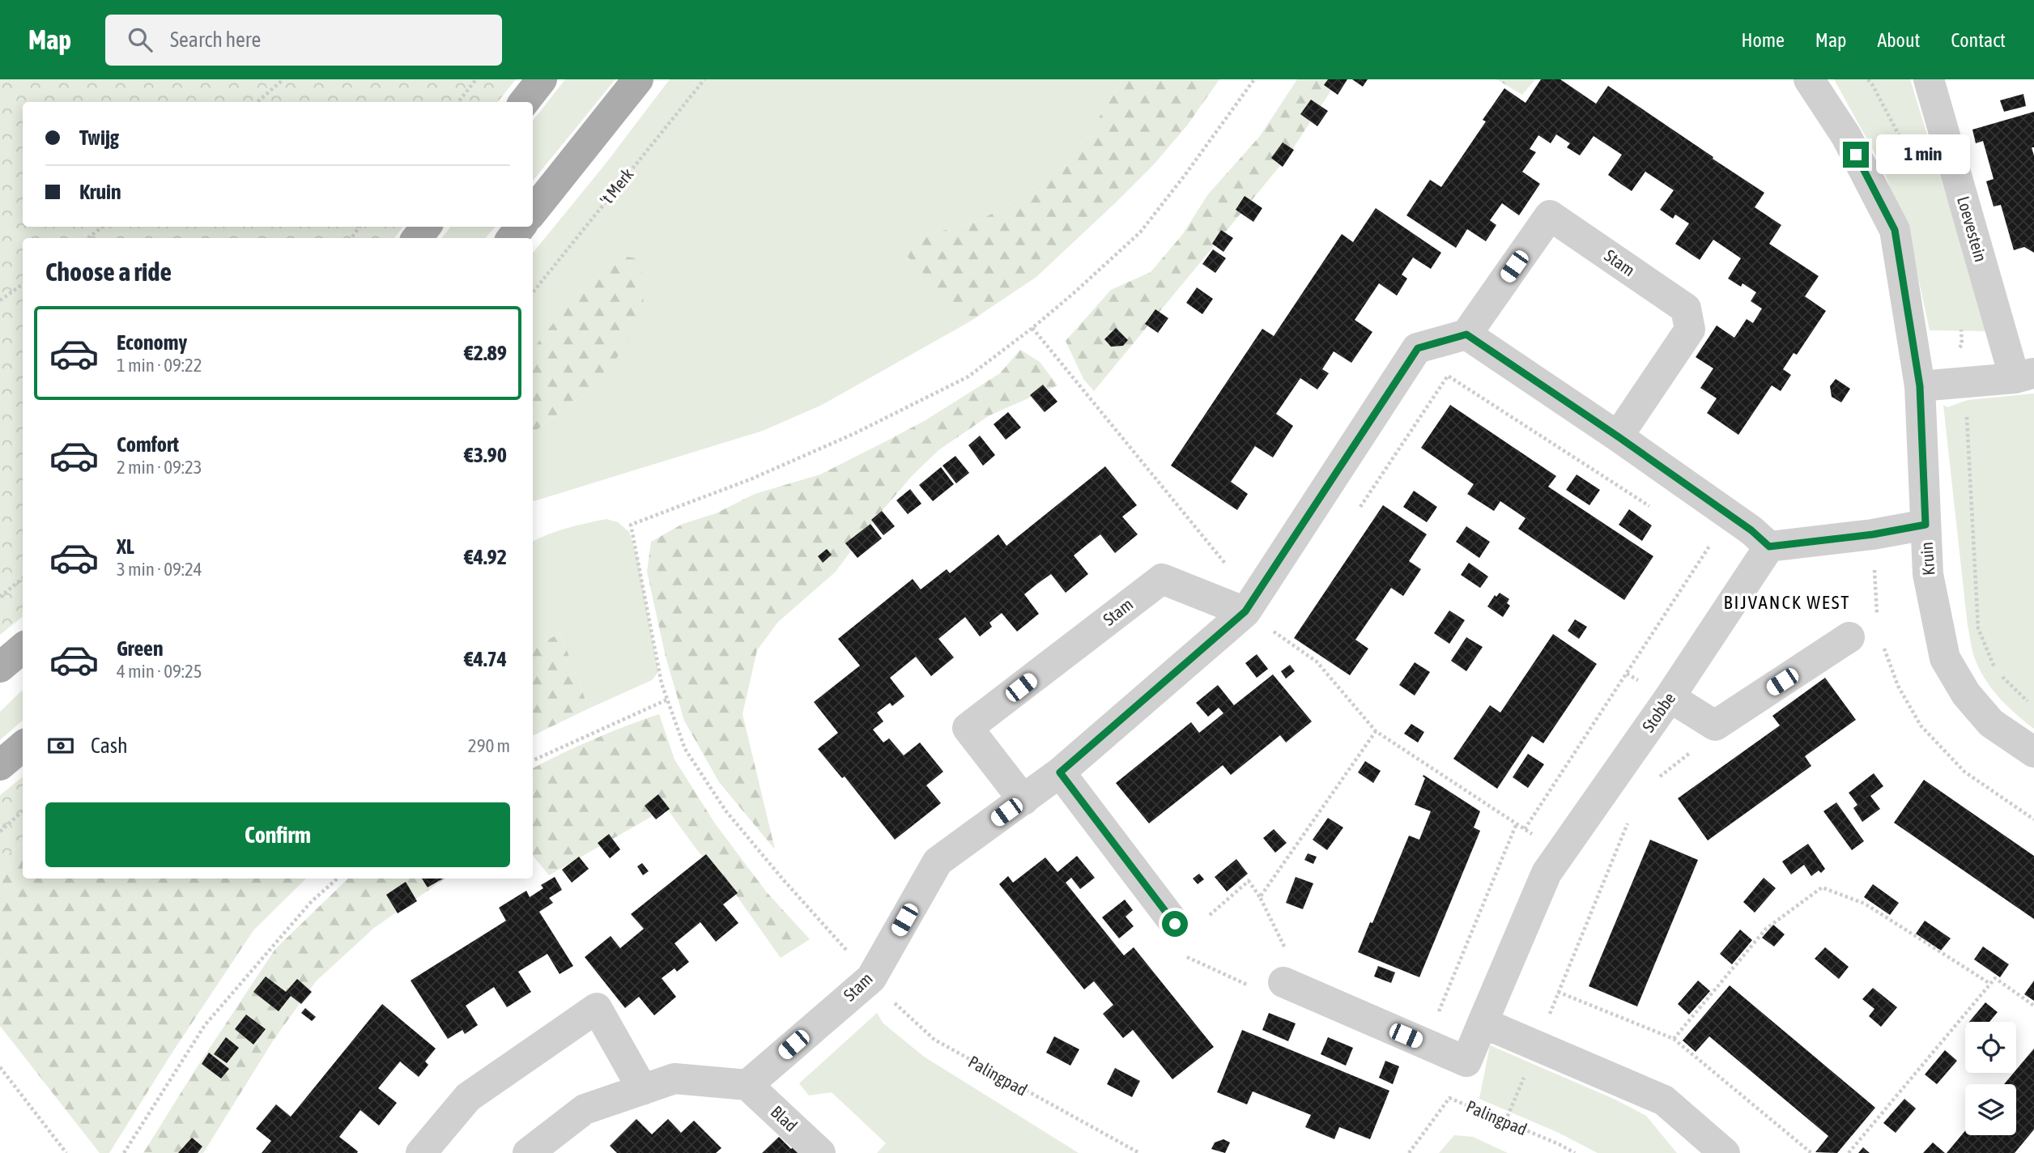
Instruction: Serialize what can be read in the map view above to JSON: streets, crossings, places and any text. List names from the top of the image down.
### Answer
{
  "streets": {
    "street": [
      "Loevestein",
      "Stam",
      "Kruin",
      "Stobbe",
      "Blad"
    ],
    "path": ["'t Merk", "Palingpad"]
  },
  "crossings": [
    ["Loevestein", "Kruin"],
    ["Stam", "Palingpad"],
    ["Stam", "Blad"]
  ],
  "districts": ["BIJVANCK WEST"],
  "page": {
    "header": "Map",
    "search": "Search here",
    "nav": [
      "Home",
      "Map",
      "About",
      "Contact"
    ],
    "banner": ["Twijg", "Kruin"],
    "bubble": "1 min",
    "heading": "Choose a ride",
    "list": [
      {
        "name": "Economy",
        "note": "1 min · 09:22",
        "value": "€2.89"
      },
      {
        "name": "Comfort",
        "note": "2 min · 09:23",
        "value": "€3.90"
      },
      {
        "name": "XL",
        "note": "3 min · 09:24",
        "value": "€4.92"
      },
      {
        "name": "Green",
        "note": "4 min · 09:25",
        "value": "€4.74"
      }
    ],
    "pay": ["Cash", "290 m"],
    "buttons": "Confirm"
  }
}
